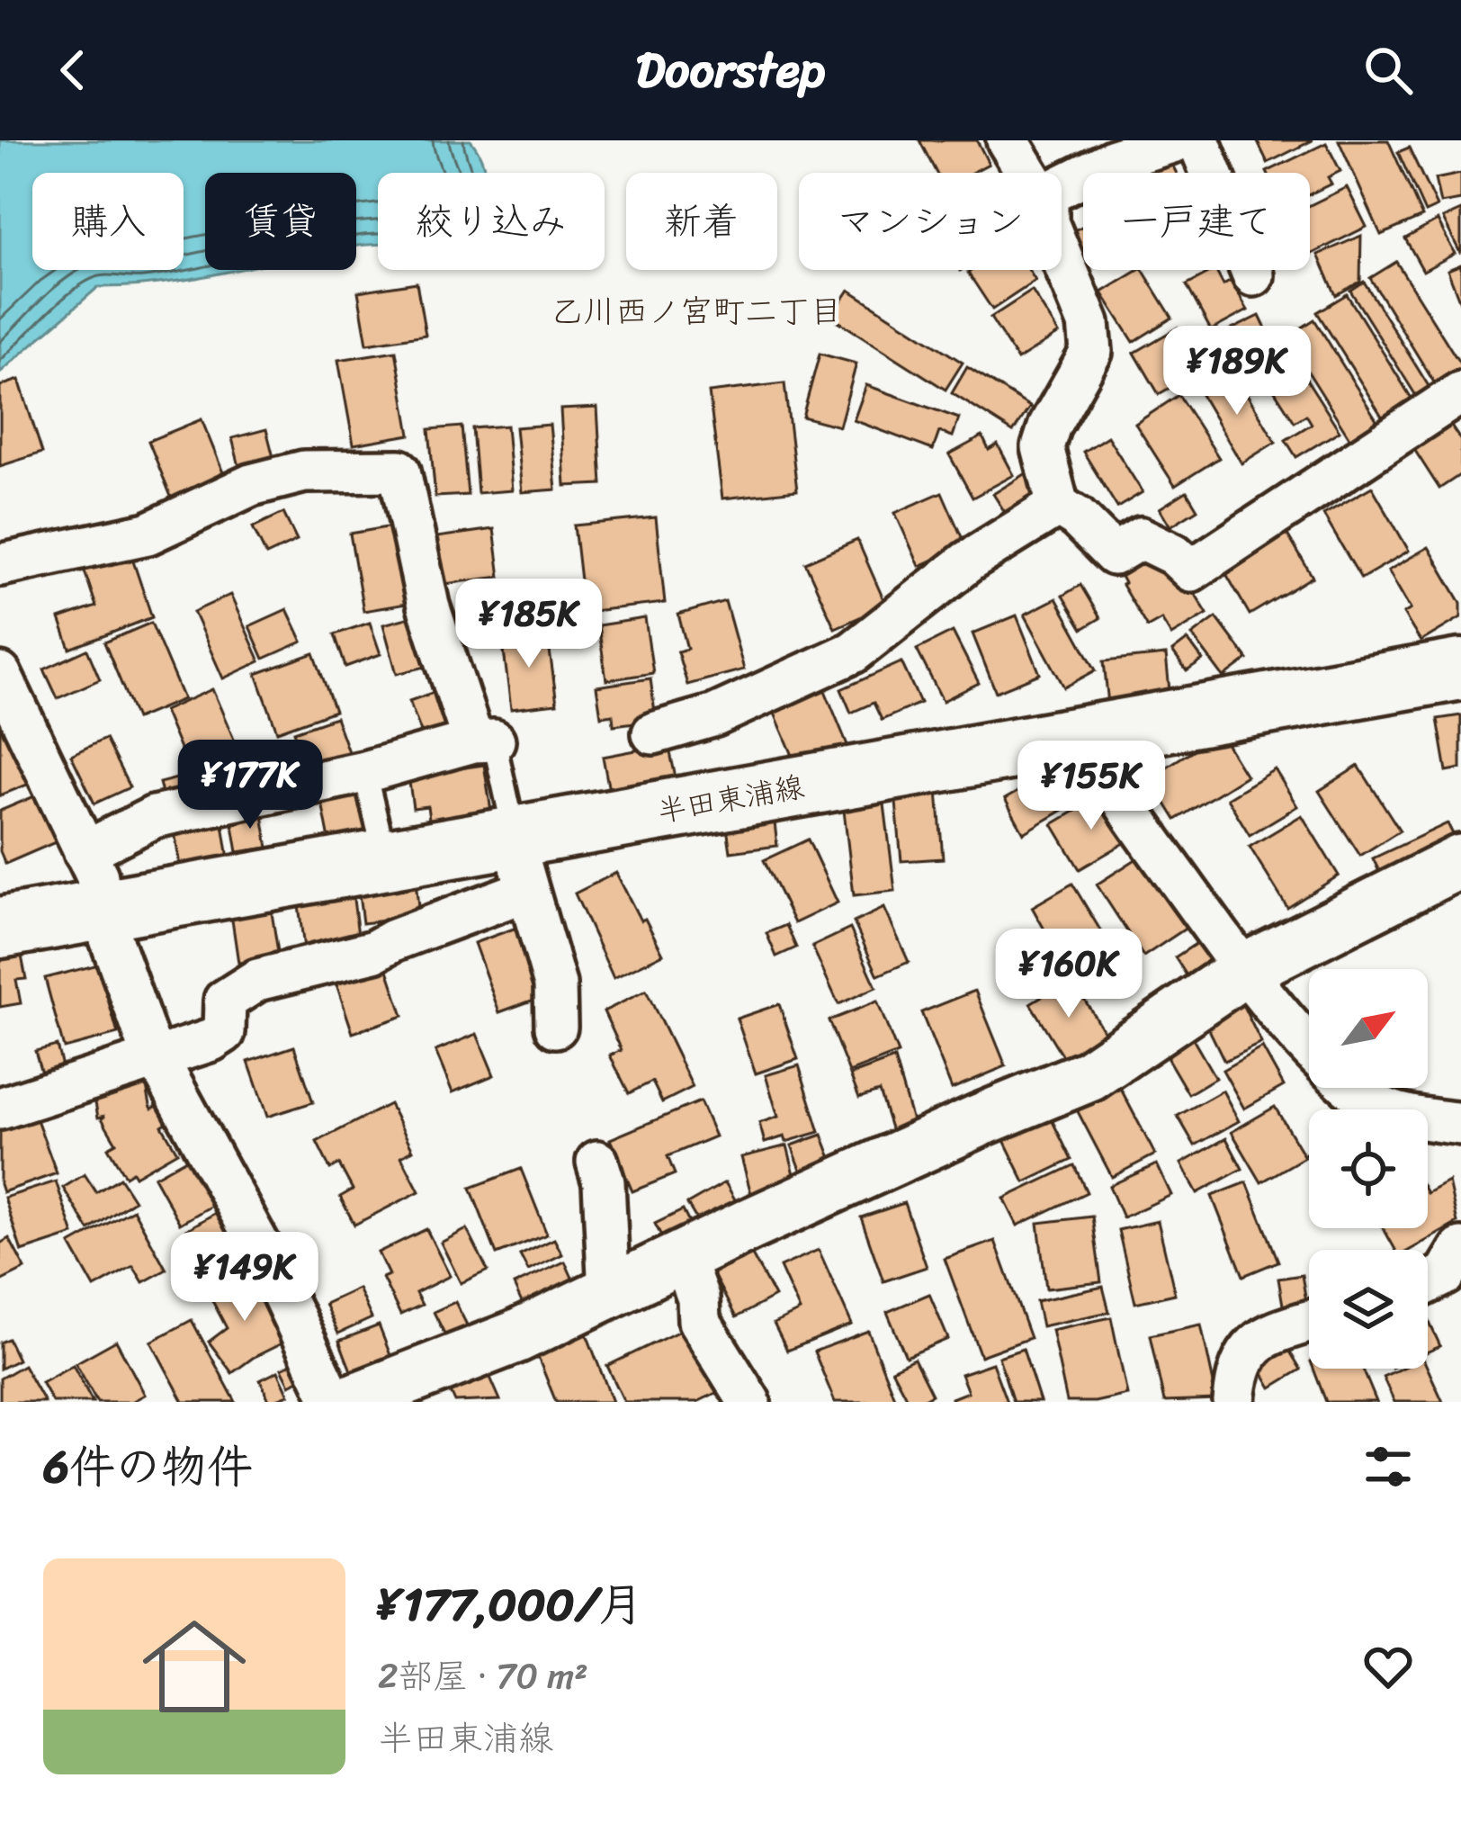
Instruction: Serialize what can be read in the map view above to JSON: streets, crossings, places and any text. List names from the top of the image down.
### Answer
{
  "streets": {
    "main road": ["半田東浦線"]
  },
  "districts": ["乙川西ノ宮町二丁目"],
  "north": "top right",
  "page": {
    "header": "Doorstep",
    "chip": [
      "購入",
      "賃貸",
      "絞り込み",
      "新着",
      "マンション",
      "一戸建て"
    ],
    "price": [
      "¥189K",
      "¥185K",
      "¥177K",
      "¥155K",
      "¥160K",
      "¥149K"
    ],
    "heading": "6件の物件",
    "list": [
      {
        "name": "¥177,000/月",
        "note": "2部屋 · 70 m² · 半田東浦線"
      }
    ]
  }
}
